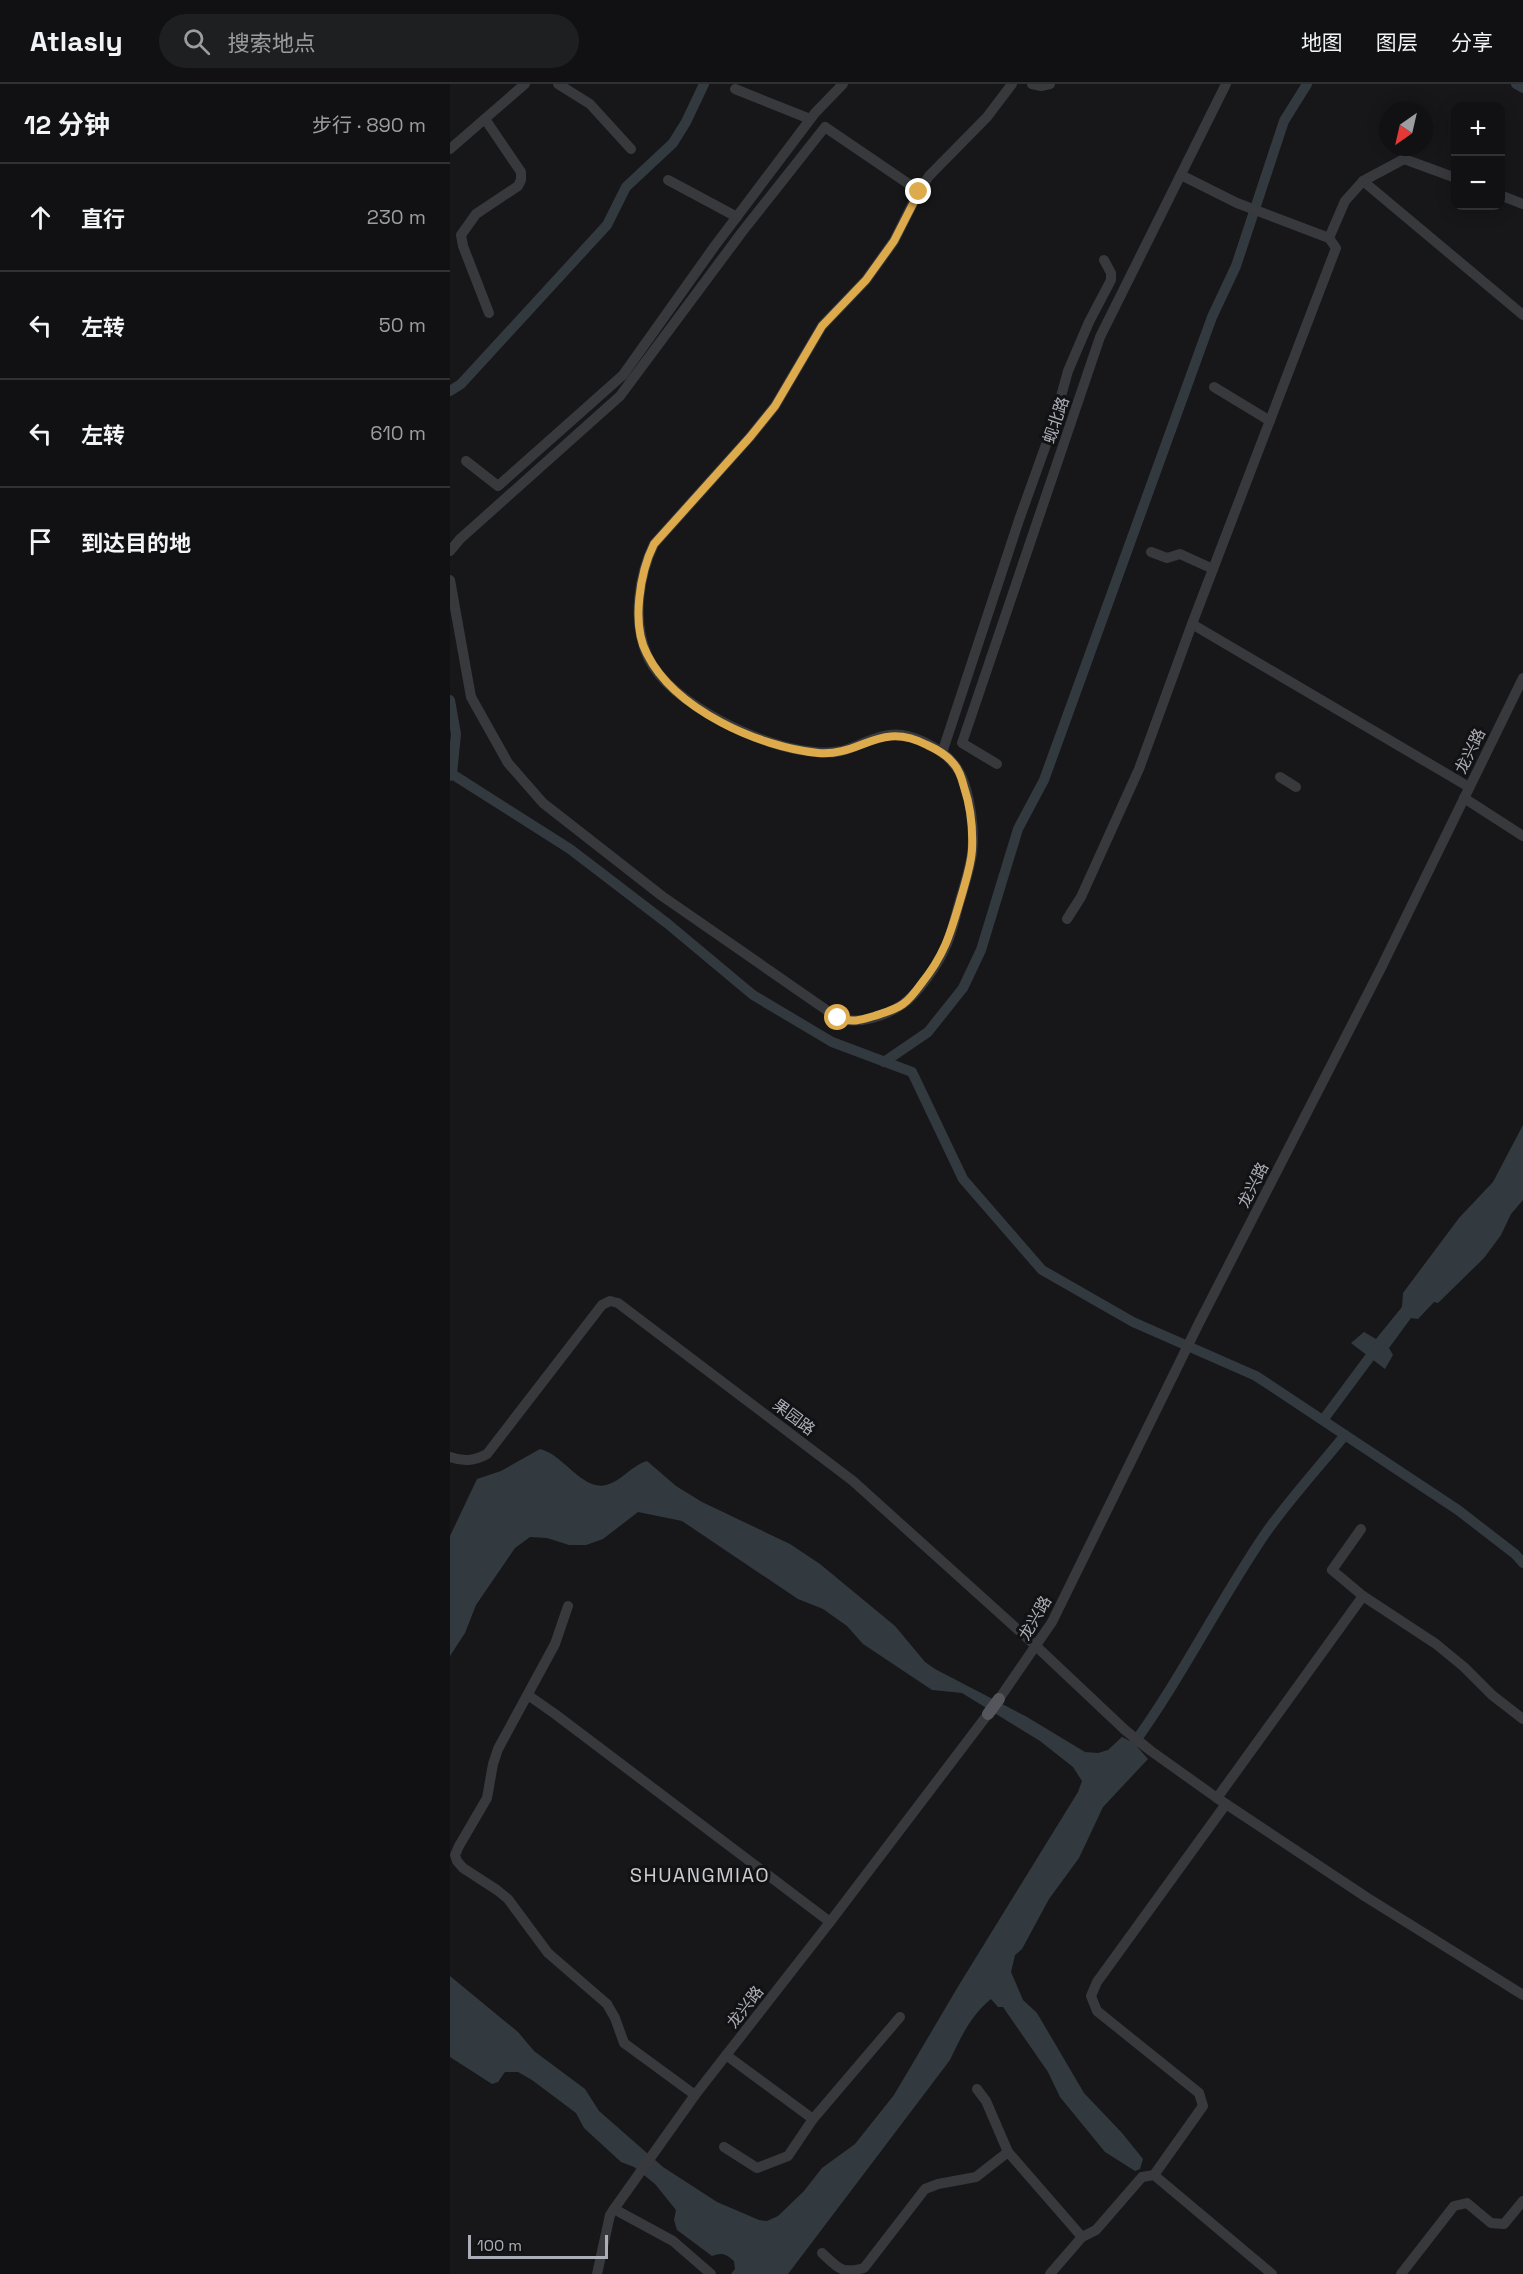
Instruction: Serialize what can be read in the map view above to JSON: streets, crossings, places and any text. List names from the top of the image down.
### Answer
{
  "streets": {
    "street": ["蚬北路", "龙兴路", "果园路"]
  },
  "crossings": [
    ["龙兴路", "果园路"]
  ],
  "districts": ["SHUANGMIAO"],
  "scale_bar": "100 m",
  "north": "bottom left",
  "page": {
    "header": "Atlasly",
    "search": "搜索地点",
    "nav": ["地图", "图层", "分享"],
    "heading": ["12 分钟", "步行 · 890 m"],
    "map_buttons": ["+", "−"],
    "list": [
      ["直行", "230 m"],
      ["左转", "50 m"],
      ["左转", "610 m"],
      "到达目的地"
    ],
    "scale": "100 m"
  }
}
